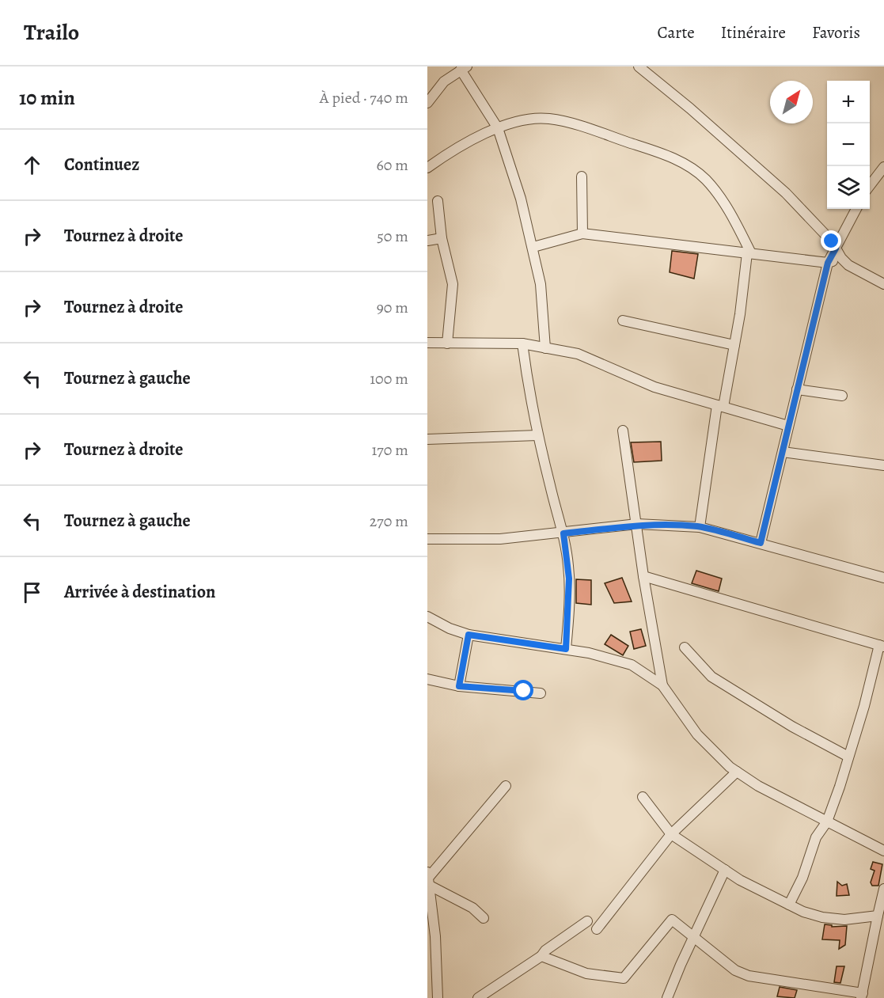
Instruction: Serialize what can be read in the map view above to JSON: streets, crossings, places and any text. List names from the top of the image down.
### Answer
{
  "north": "top right",
  "page": {
    "header": "Trailo",
    "nav": ["Carte", "Itinéraire", "Favoris"],
    "heading": ["10 min", "À pied · 740 m"],
    "map_buttons": ["+", "−"],
    "list": [
      ["Continuez", "60 m"],
      ["Tournez à droite", "50 m"],
      ["Tournez à droite", "90 m"],
      ["Tournez à gauche", "100 m"],
      ["Tournez à droite", "170 m"],
      ["Tournez à gauche", "270 m"],
      "Arrivée à destination"
    ]
  }
}
